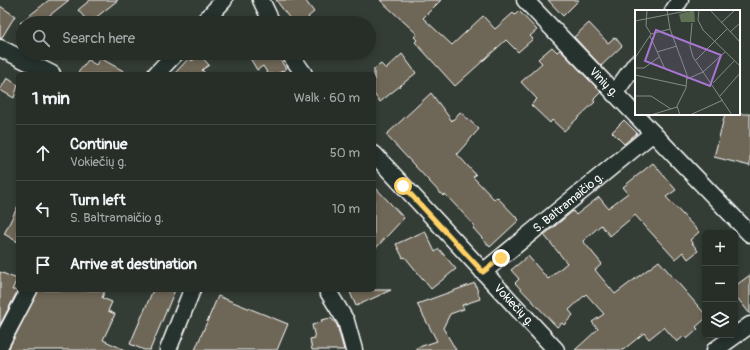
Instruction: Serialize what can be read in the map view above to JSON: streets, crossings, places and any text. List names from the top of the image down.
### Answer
{
  "streets": {
    "street": ["Vinių g.", "S. Baltramaičio g.", "Vokiečių g."]
  },
  "crossings": [
    ["Vinių g.", "S. Baltramaičio g."],
    ["S. Baltramaičio g.", "Vokiečių g."]
  ],
  "page": {
    "search": "Search here",
    "heading": ["1 min", "Walk · 60 m"],
    "list": [
      ["Continue", "Vokiečių g.", "50 m"],
      ["Turn left", "S. Baltramaičio g.", "10 m"],
      "Arrive at destination"
    ],
    "map_buttons": ["+", "−"]
  }
}
